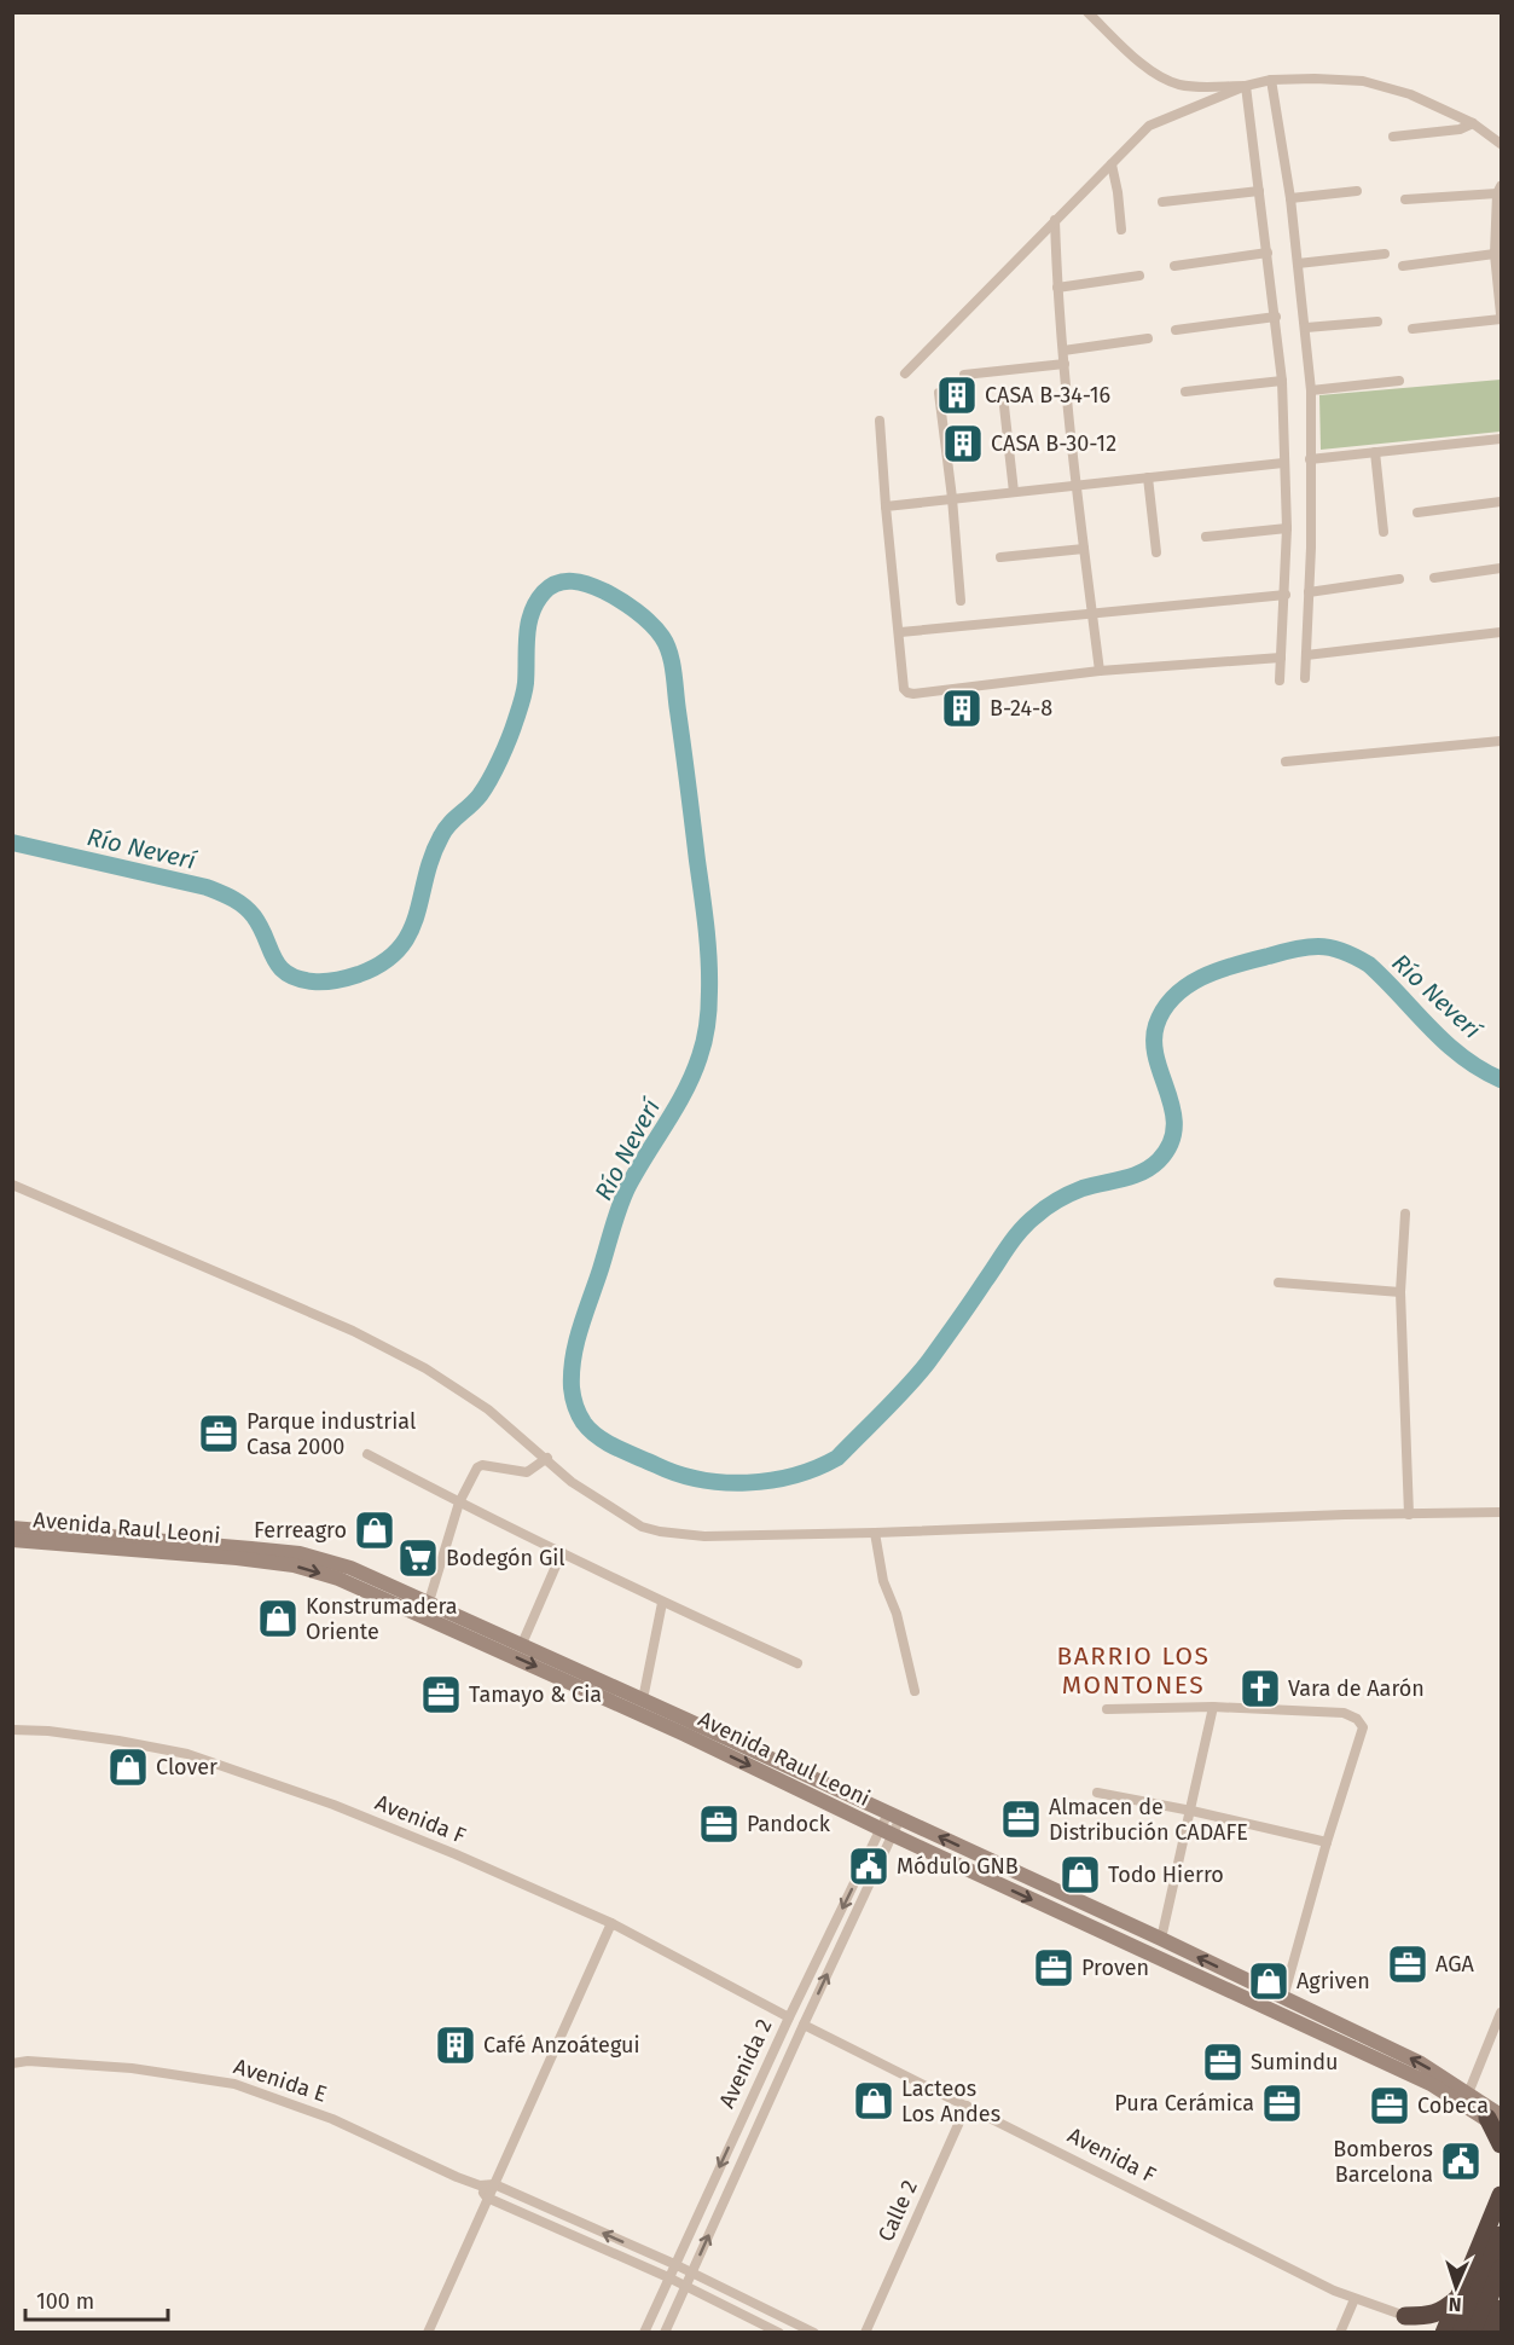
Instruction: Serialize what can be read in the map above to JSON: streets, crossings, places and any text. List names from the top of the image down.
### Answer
{
  "streets": {
    "main road": ["Avenida Raul Leoni"],
    "street": [
      "Avenida F",
      "Avenida 2",
      "Avenida E",
      "Calle 2"
    ]
  },
  "crossings": [
    ["Avenida Raul Leoni", "Avenida 2"],
    ["Avenida F", "Avenida 2"],
    ["Avenida F", "Calle 2"],
    ["Avenida 2", "Avenida E"]
  ],
  "districts": ["BARRIO LOS MONTONES"],
  "water": ["Río Neverí"],
  "places": {
    "building": [
      "CASA B-34-16",
      "CASA B-30-12",
      "B-24-8",
      "Café Anzoátegui"
    ],
    "office": [
      "Parque industrial Casa 2000",
      "Tamayo & Cia",
      "Almacen de Distribución CADAFE",
      "Pandock",
      "AGA",
      "Proven",
      "Sumindu",
      "Pura Cerámica",
      "Cobeca"
    ],
    "shop": [
      "Ferreagro",
      "Konstrumadera Oriente",
      "Clover",
      "Todo Hierro",
      "Agriven",
      "Lacteos Los Andes"
    ],
    "supermarket": ["Bodegón Gil"],
    "church": ["Vara de Aarón"],
    "public building": ["Módulo GNB", "Bomberos Barcelona"]
  },
  "scale_bar": "100 m",
  "north": "bottom"
}
